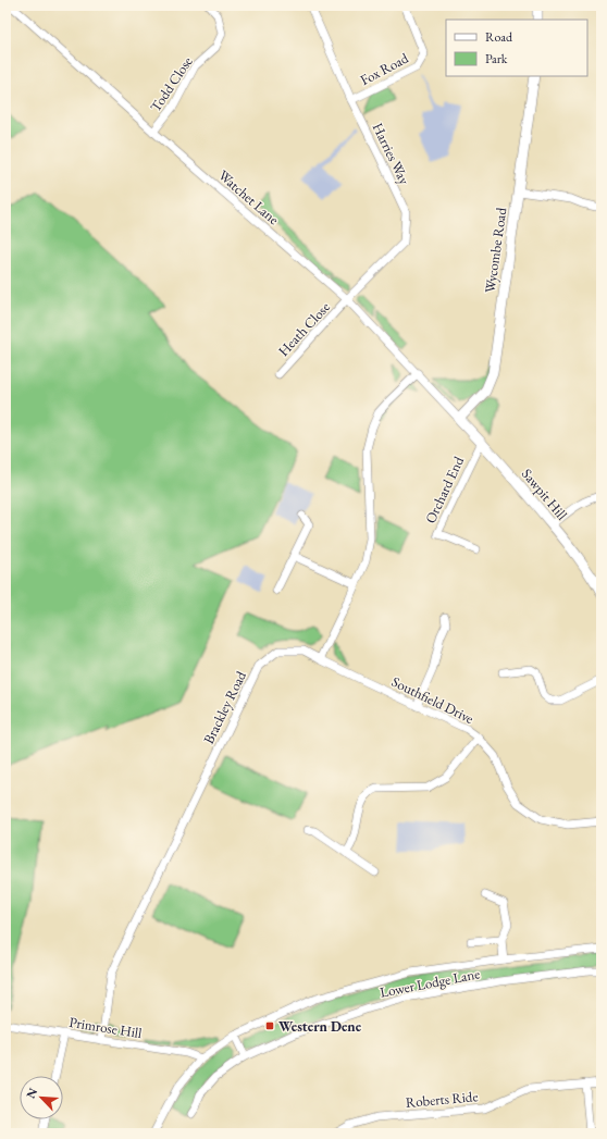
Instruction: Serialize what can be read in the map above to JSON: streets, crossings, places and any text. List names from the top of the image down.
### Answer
{
  "streets": {
    "street": [
      "Fox Road",
      "Todd Close",
      "Harries Way",
      "Watchet Lane",
      "Wycombe Road",
      "Heath Close",
      "Orchard End",
      "Sawpit Hill",
      "Southfield Drive",
      "Brackley Road",
      "Lower Lodge Lane",
      "Primrose Hill",
      "Roberts Ride"
    ]
  },
  "crossings": [
    ["Fox Road", "Harries Way"],
    ["Todd Close", "Watchet Lane"],
    ["Harries Way", "Watchet Lane"],
    ["Harries Way", "Heath Close"],
    ["Watchet Lane", "Wycombe Road"],
    ["Watchet Lane", "Heath Close"],
    ["Watchet Lane", "Sawpit Hill"],
    ["Wycombe Road", "Sawpit Hill"],
    ["Orchard End", "Sawpit Hill"],
    ["Southfield Drive", "Brackley Road"],
    ["Brackley Road", "Primrose Hill"]
  ],
  "places": {
    "transit": ["Western Dene"]
  },
  "legend": ["Road", "Park"],
  "north": "top left"
}
